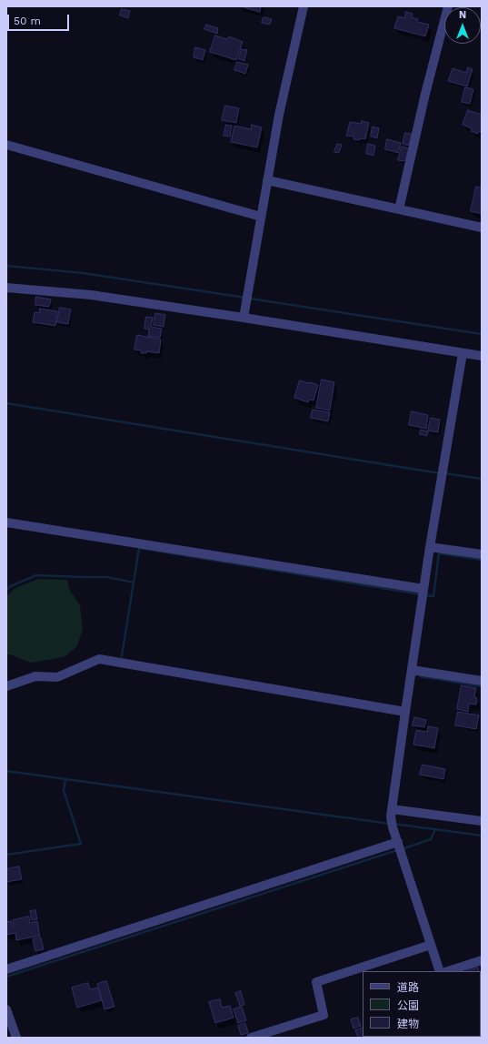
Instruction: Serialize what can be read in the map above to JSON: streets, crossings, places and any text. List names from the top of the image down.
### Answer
{
  "legend": ["道路", "公園", "建物"],
  "scale_bar": "50 m",
  "north": "top"
}
